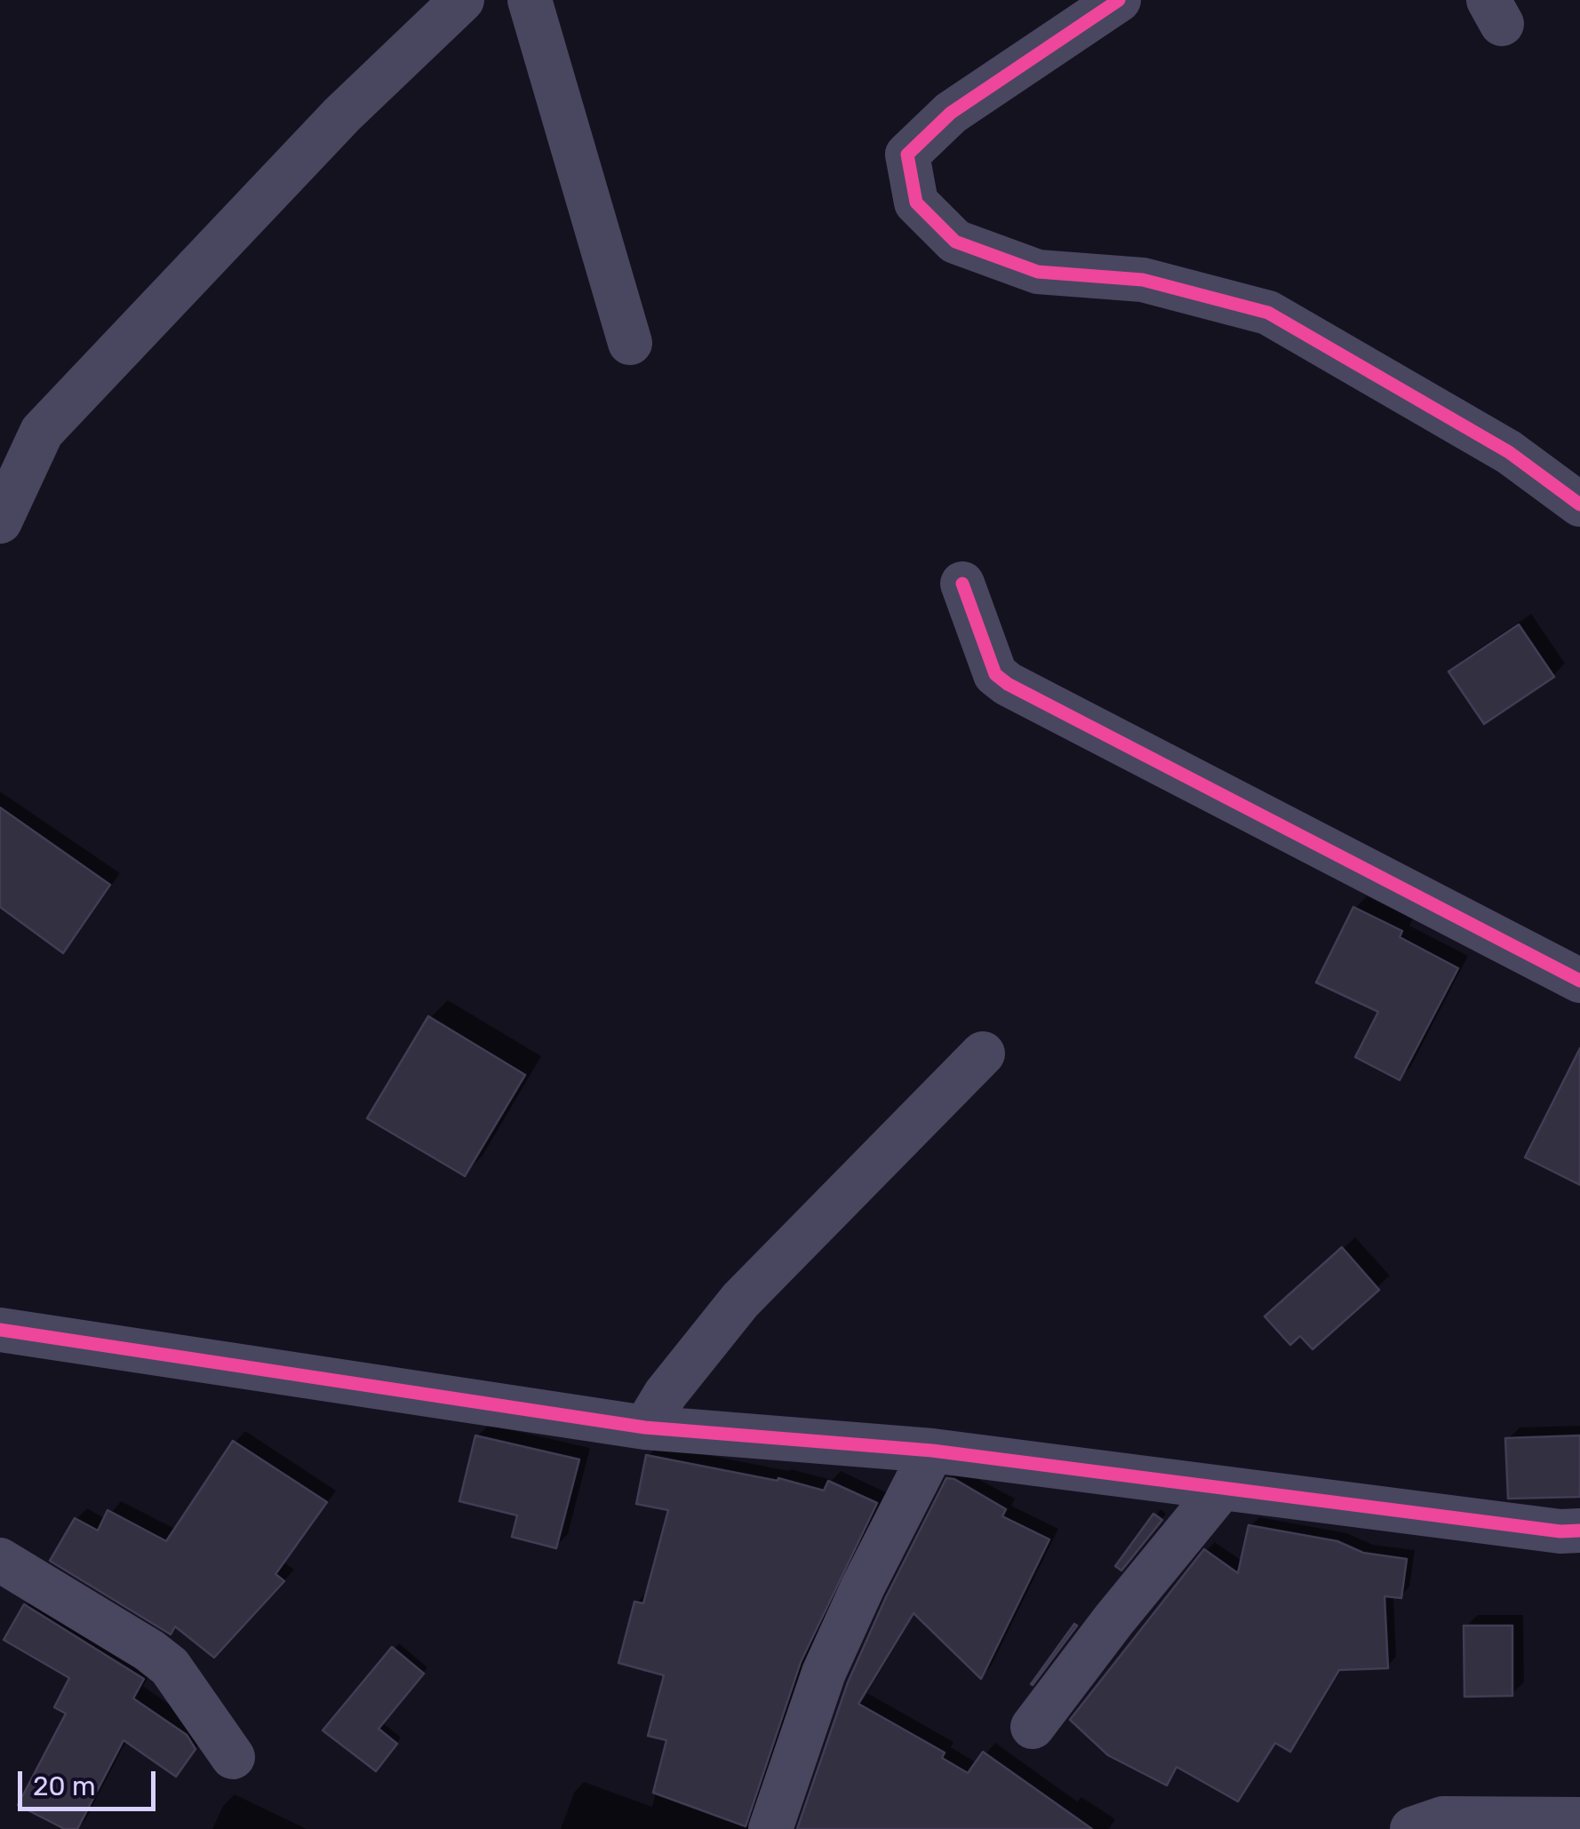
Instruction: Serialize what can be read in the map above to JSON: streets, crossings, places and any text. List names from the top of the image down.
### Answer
{
  "scale_bar": "20 m"
}
